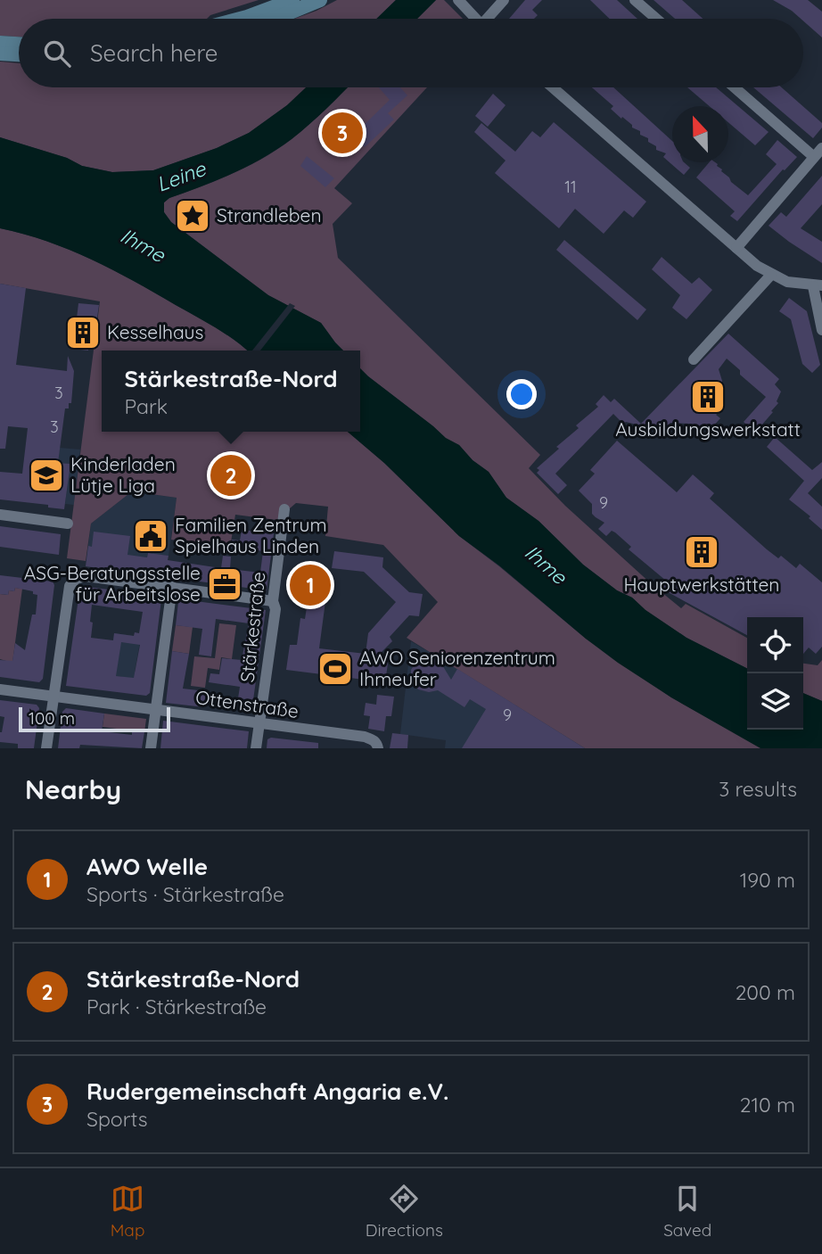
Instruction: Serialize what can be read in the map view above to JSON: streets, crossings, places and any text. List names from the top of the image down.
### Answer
{
  "streets": {
    "street": ["Stärkestraße", "Ottenstraße"]
  },
  "crossings": [
    ["Stärkestraße", "Ottenstraße"]
  ],
  "water": ["Leine", "Ihme"],
  "places": {
    "place": ["Strandleben"],
    "building": ["Kesselhaus", "Ausbildungswerkstatt", "Hauptwerkstätten"],
    "school or university": ["Kinderladen Lütje Liga"],
    "public building": ["Familien Zentrum Spielhaus Linden"],
    "office": ["ASG-Beratungsstelle für Arbeitslose"],
    "sports": ["AWO Seniorenzentrum Ihmeufer"]
  },
  "house_numbers": [
    "11",
    "3",
    "3",
    "9",
    "9"
  ],
  "scale_bar": "100 m",
  "north": "top",
  "page": {
    "search": "Search here",
    "pins": ["3", "2", "1"],
    "popup": ["Stärkestraße-Nord", "Park"],
    "scale": "100 m",
    "heading": ["Nearby", "3 results"],
    "list": [
      {
        "mark": "1",
        "name": "AWO Welle",
        "note": "Sports · Stärkestraße",
        "value": "190 m"
      },
      {
        "mark": "2",
        "name": "Stärkestraße-Nord",
        "note": "Park · Stärkestraße",
        "value": "200 m"
      },
      {
        "mark": "3",
        "name": "Rudergemeinschaft Angaria e.V.",
        "note": "Sports",
        "value": "210 m"
      }
    ],
    "nav": ["Map", "Directions", "Saved"]
  }
}
